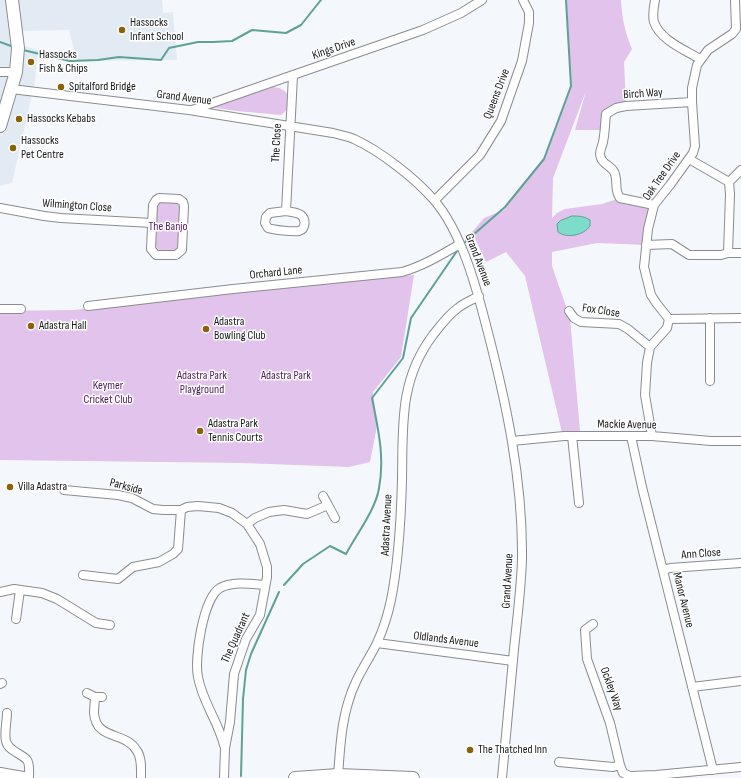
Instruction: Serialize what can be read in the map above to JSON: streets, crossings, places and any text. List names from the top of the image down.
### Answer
{
  "streets": {
    "street": [
      "Kings Drive",
      "Queens Drive",
      "Birch Way",
      "Grand Avenue",
      "The Close",
      "Oak Tree Drive",
      "Wilmington Close",
      "Orchard Lane",
      "Fox Close",
      "Mackie Avenue",
      "Parkside",
      "Adastra Avenue",
      "Ann Close",
      "Manor Avenue",
      "The Quadrant",
      "Oldlands Avenue",
      "Ockley Way"
    ]
  },
  "crossings": [
    ["Kings Drive", "Grand Avenue"],
    ["Kings Drive", "The Close"],
    ["Queens Drive", "Grand Avenue"],
    ["Birch Way", "Oak Tree Drive"],
    ["Grand Avenue", "The Close"],
    ["Grand Avenue", "Orchard Lane"],
    ["Grand Avenue", "Mackie Avenue"],
    ["Grand Avenue", "Adastra Avenue"],
    ["Grand Avenue", "Oldlands Avenue"],
    ["Mackie Avenue", "Manor Avenue"],
    ["Adastra Avenue", "Oldlands Avenue"],
    ["Ann Close", "Manor Avenue"]
  ],
  "parks": [
    "The Banjo",
    "Adastra Park Playground",
    "Adastra Park",
    "Keymer Cricket Club"
  ],
  "places": [
    "Hassocks Infant School",
    "Hassocks Fish & Chips",
    "Spitalford Bridge",
    "Hassocks Kebabs",
    "Hassocks Pet Centre",
    "Adastra Hall",
    "Adastra Bowling Club",
    "Adastra Park Tennis Courts",
    "Villa Adastra",
    "The Thatched Inn"
  ]
}
